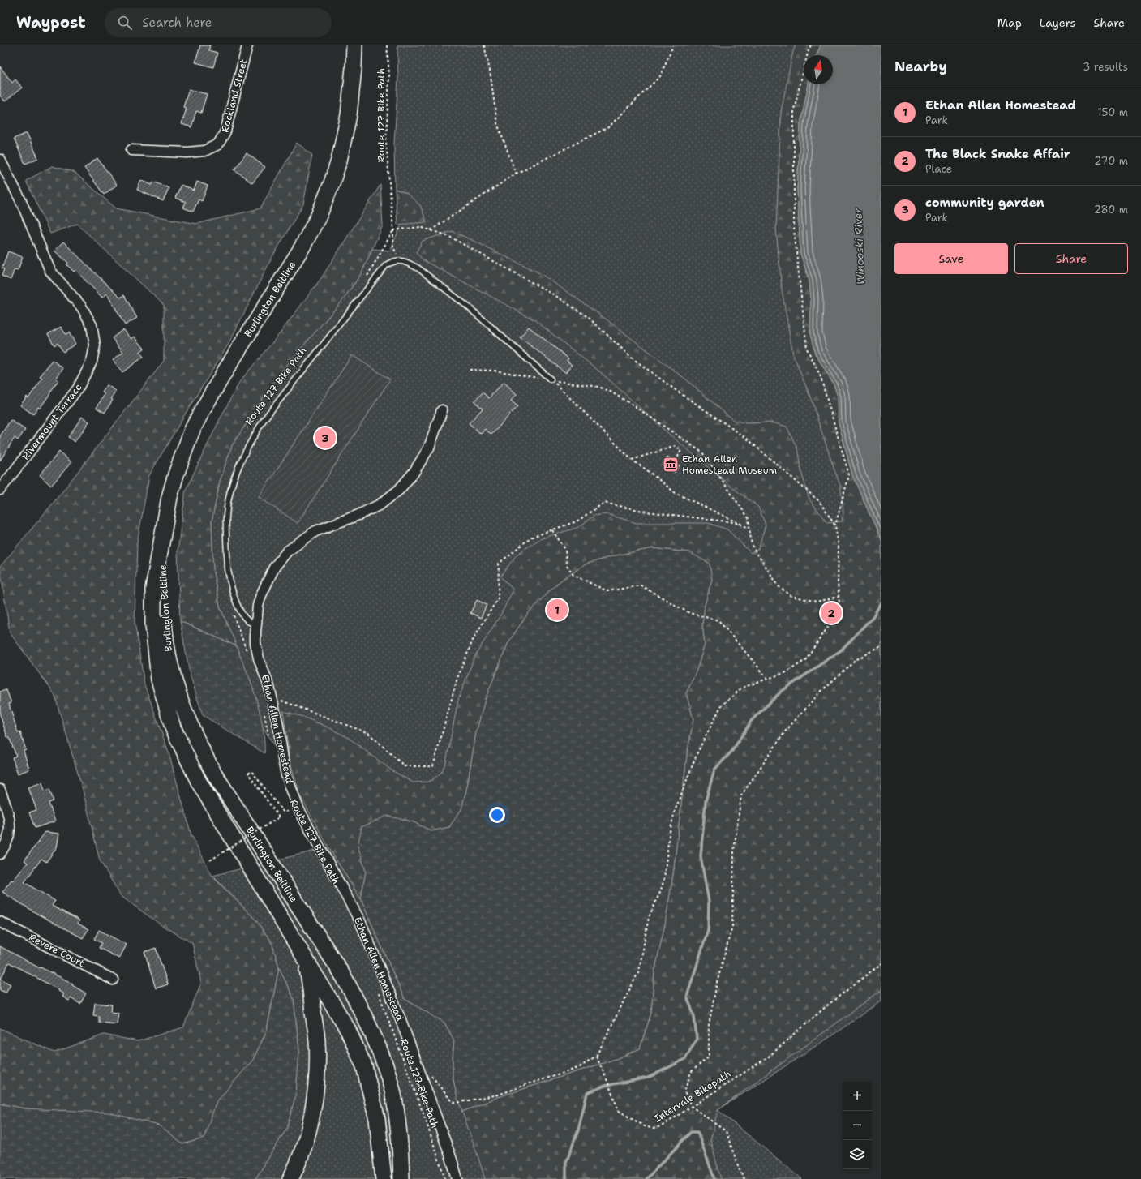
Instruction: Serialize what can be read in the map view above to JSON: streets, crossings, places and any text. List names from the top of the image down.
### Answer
{
  "streets": {
    "main road": ["Burlington Beltline"],
    "street": [
      "Rockland Street",
      "Rivermount Terrace",
      "Ethan Allen Homestead",
      "Revere Court"
    ],
    "path": ["Route 127 Bike Path", "Intervale Bikepath"]
  },
  "water": ["Winooski River"],
  "places": {
    "museum": ["Ethan Allen Homestead Museum"]
  },
  "north": "top",
  "page": {
    "header": "Waypost",
    "search": "Search here",
    "nav": ["Map", "Layers", "Share"],
    "heading": ["Nearby", "3 results"],
    "list": [
      {
        "mark": "1",
        "name": "Ethan Allen Homestead",
        "note": "Park",
        "value": "150 m"
      },
      {
        "mark": "2",
        "name": "The Black Snake Affair",
        "note": "Place",
        "value": "270 m"
      },
      {
        "mark": "3",
        "name": "community garden",
        "note": "Park",
        "value": "280 m"
      }
    ],
    "buttons": ["Save", "Share"],
    "pins": ["3", "1", "2"],
    "map_buttons": ["+", "−"]
  }
}
